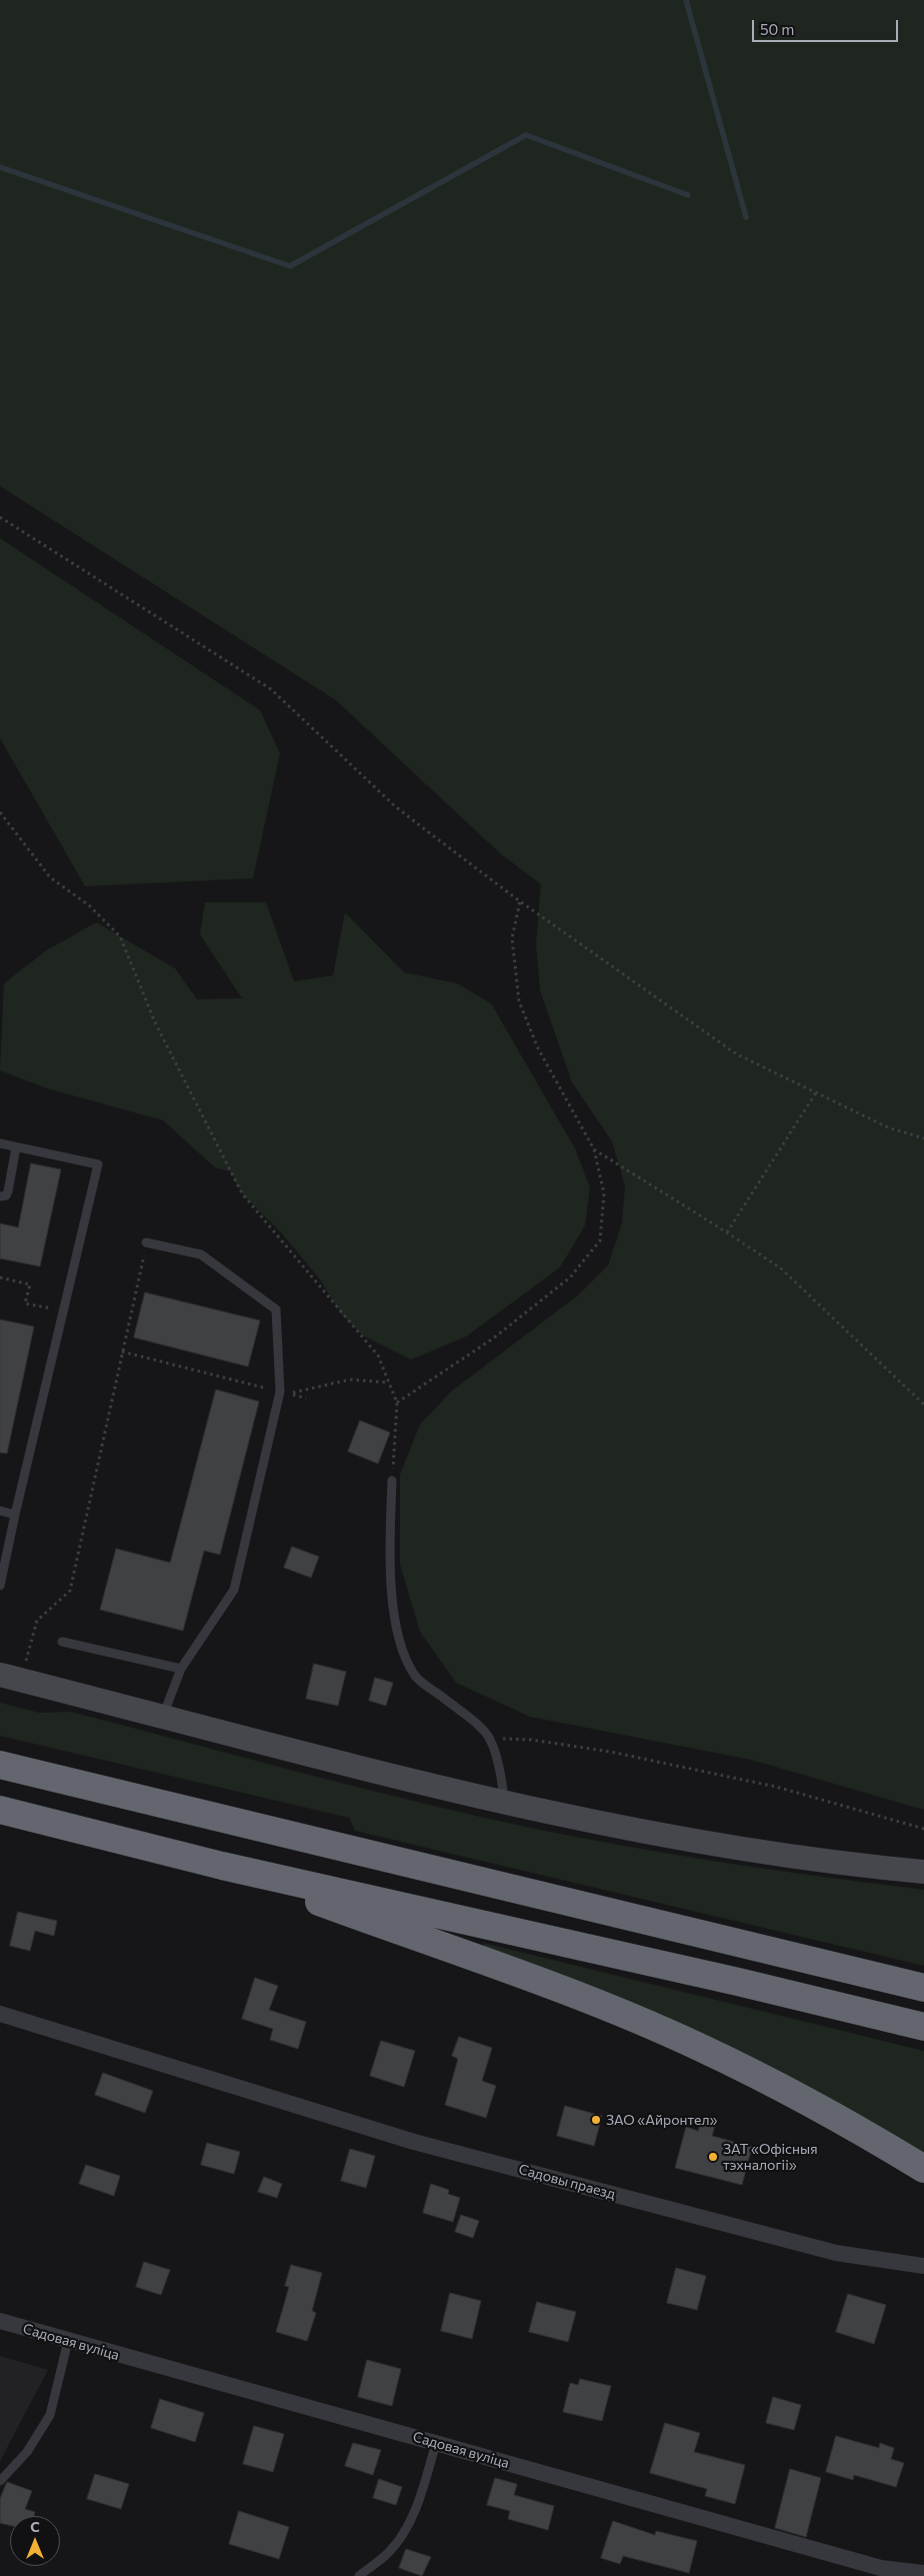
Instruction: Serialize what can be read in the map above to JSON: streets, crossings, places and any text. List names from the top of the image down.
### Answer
{
  "streets": {
    "street": ["Садовы праезд", "Садовая вуліца"]
  },
  "places": ["ЗАО «Айронтел»", "ЗАТ «Офісныя тэхналогіі»"],
  "scale_bar": "50 m",
  "north": "top"
}
